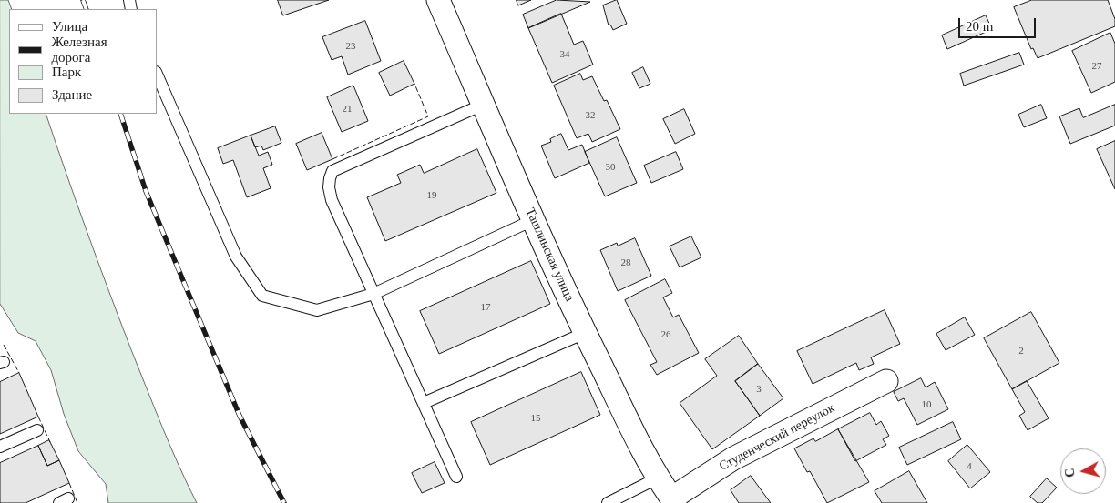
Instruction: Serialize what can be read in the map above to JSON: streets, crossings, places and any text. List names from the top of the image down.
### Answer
{
  "streets": {
    "street": ["Ташлинская улица", "Студенческий переулок"]
  },
  "crossings": [
    ["Ташлинская улица", "Студенческий переулок"]
  ],
  "house_numbers": [
    "23",
    "34",
    "27",
    "21",
    "32",
    "30",
    "19",
    "28",
    "17",
    "26",
    "2",
    "3",
    "10",
    "15",
    "4"
  ],
  "legend": [
    "Улица",
    "Железная дорога",
    "Парк",
    "Здание"
  ],
  "scale_bar": "20 m",
  "north": "left"
}
